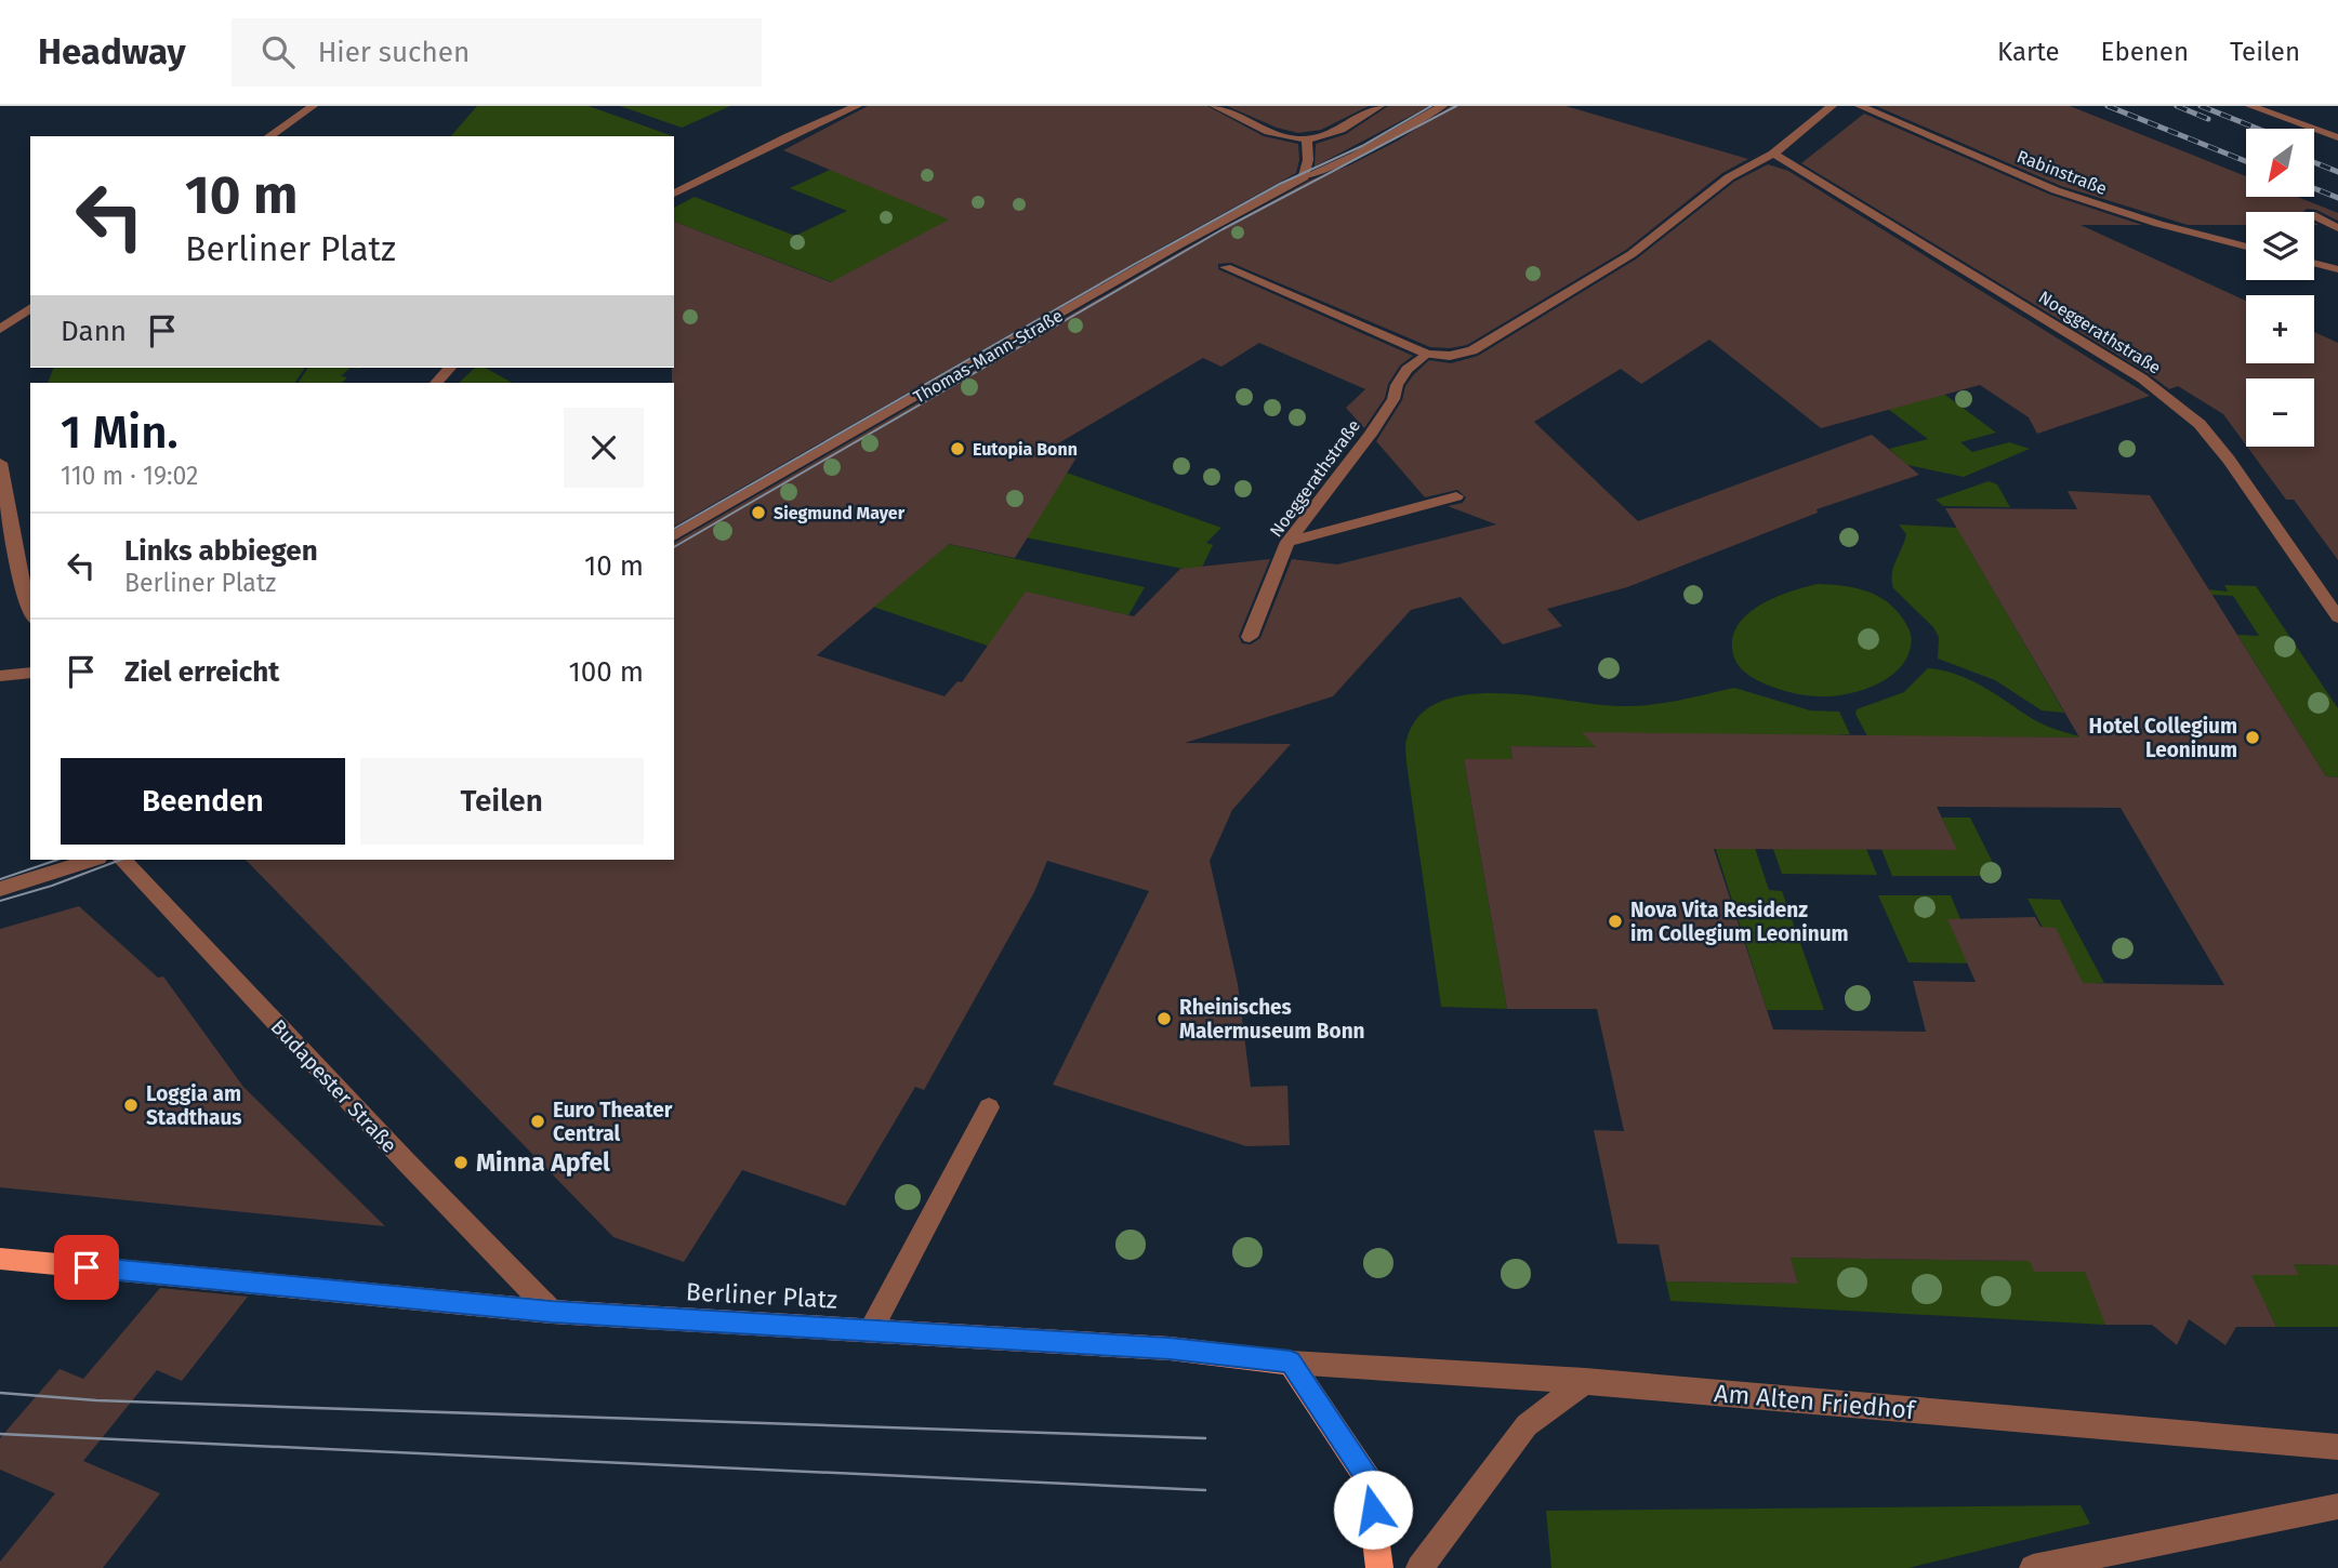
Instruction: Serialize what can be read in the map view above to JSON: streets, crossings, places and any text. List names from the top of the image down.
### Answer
{
  "streets": {
    "main road": ["Berliner Platz"],
    "street": [
      "Rabinstraße",
      "Noeggerathstraße",
      "Thomas-Mann-Straße",
      "Budapester Straße",
      "Am Alten Friedhof"
    ]
  },
  "crossings": [
    ["Budapester Straße", "Berliner Platz"],
    ["Berliner Platz", "Am Alten Friedhof"]
  ],
  "places": [
    "Eutopia Bonn",
    "Siegmund Mayer",
    "Hotel Collegium Leoninum",
    "Nova Vita Residenz im Collegium Leoninum",
    "Rheinisches Malermuseum Bonn",
    "Loggia am Stadthaus",
    "Euro Theater Central",
    "Minna Apfel"
  ],
  "north": "bottom left",
  "page": {
    "header": "Headway",
    "search": "Hier suchen",
    "nav": ["Karte", "Ebenen", "Teilen"],
    "map_buttons": ["+", "−"],
    "turn": ["10 m", "Berliner Platz"],
    "then": "Dann",
    "heading": ["1 Min.", "110 m · 19:02"],
    "list": [
      {
        "name": "Links abbiegen",
        "note": "Berliner Platz",
        "value": "10 m"
      },
      {
        "name": "Ziel erreicht",
        "value": "100 m"
      }
    ],
    "buttons": ["Beenden", "Teilen"]
  }
}
